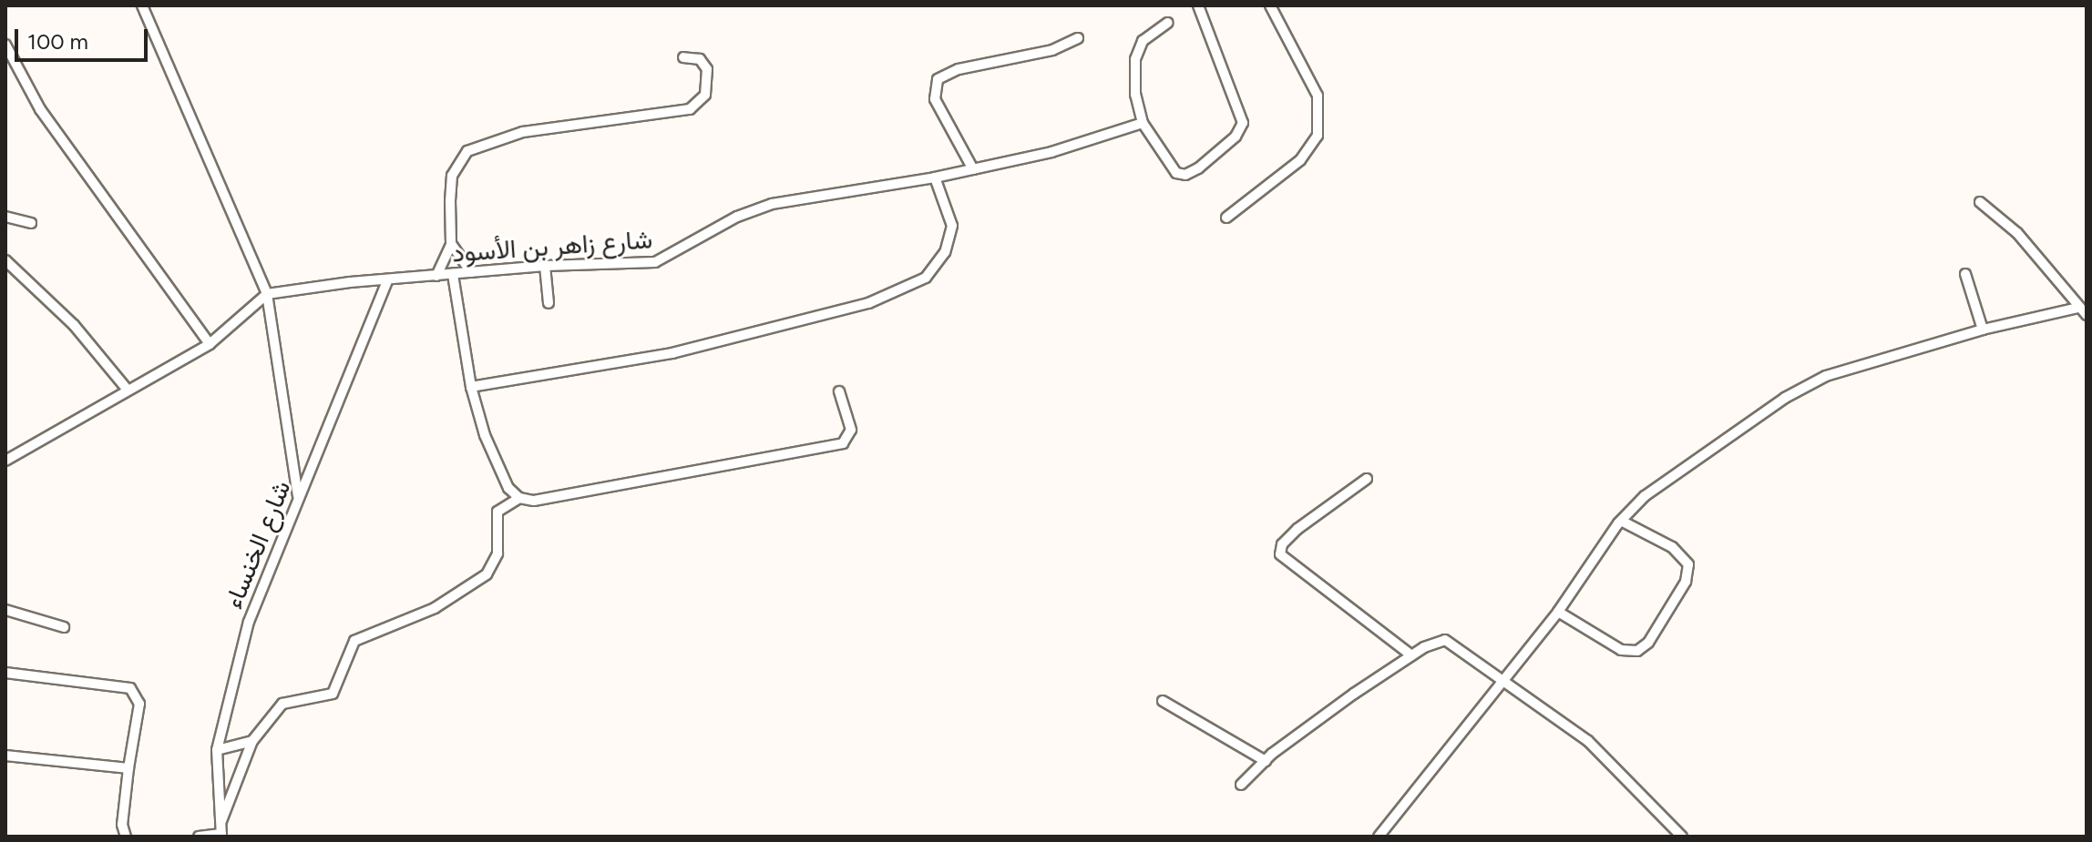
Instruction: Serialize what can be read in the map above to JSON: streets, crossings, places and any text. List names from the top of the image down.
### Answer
{
  "streets": {
    "street": ["شارع زاهر بن الأسود", "شارع الخنساء"]
  },
  "crossings": [
    ["شارع زاهر بن الأسود", "شارع الخنساء"]
  ],
  "scale_bar": "100 m"
}
